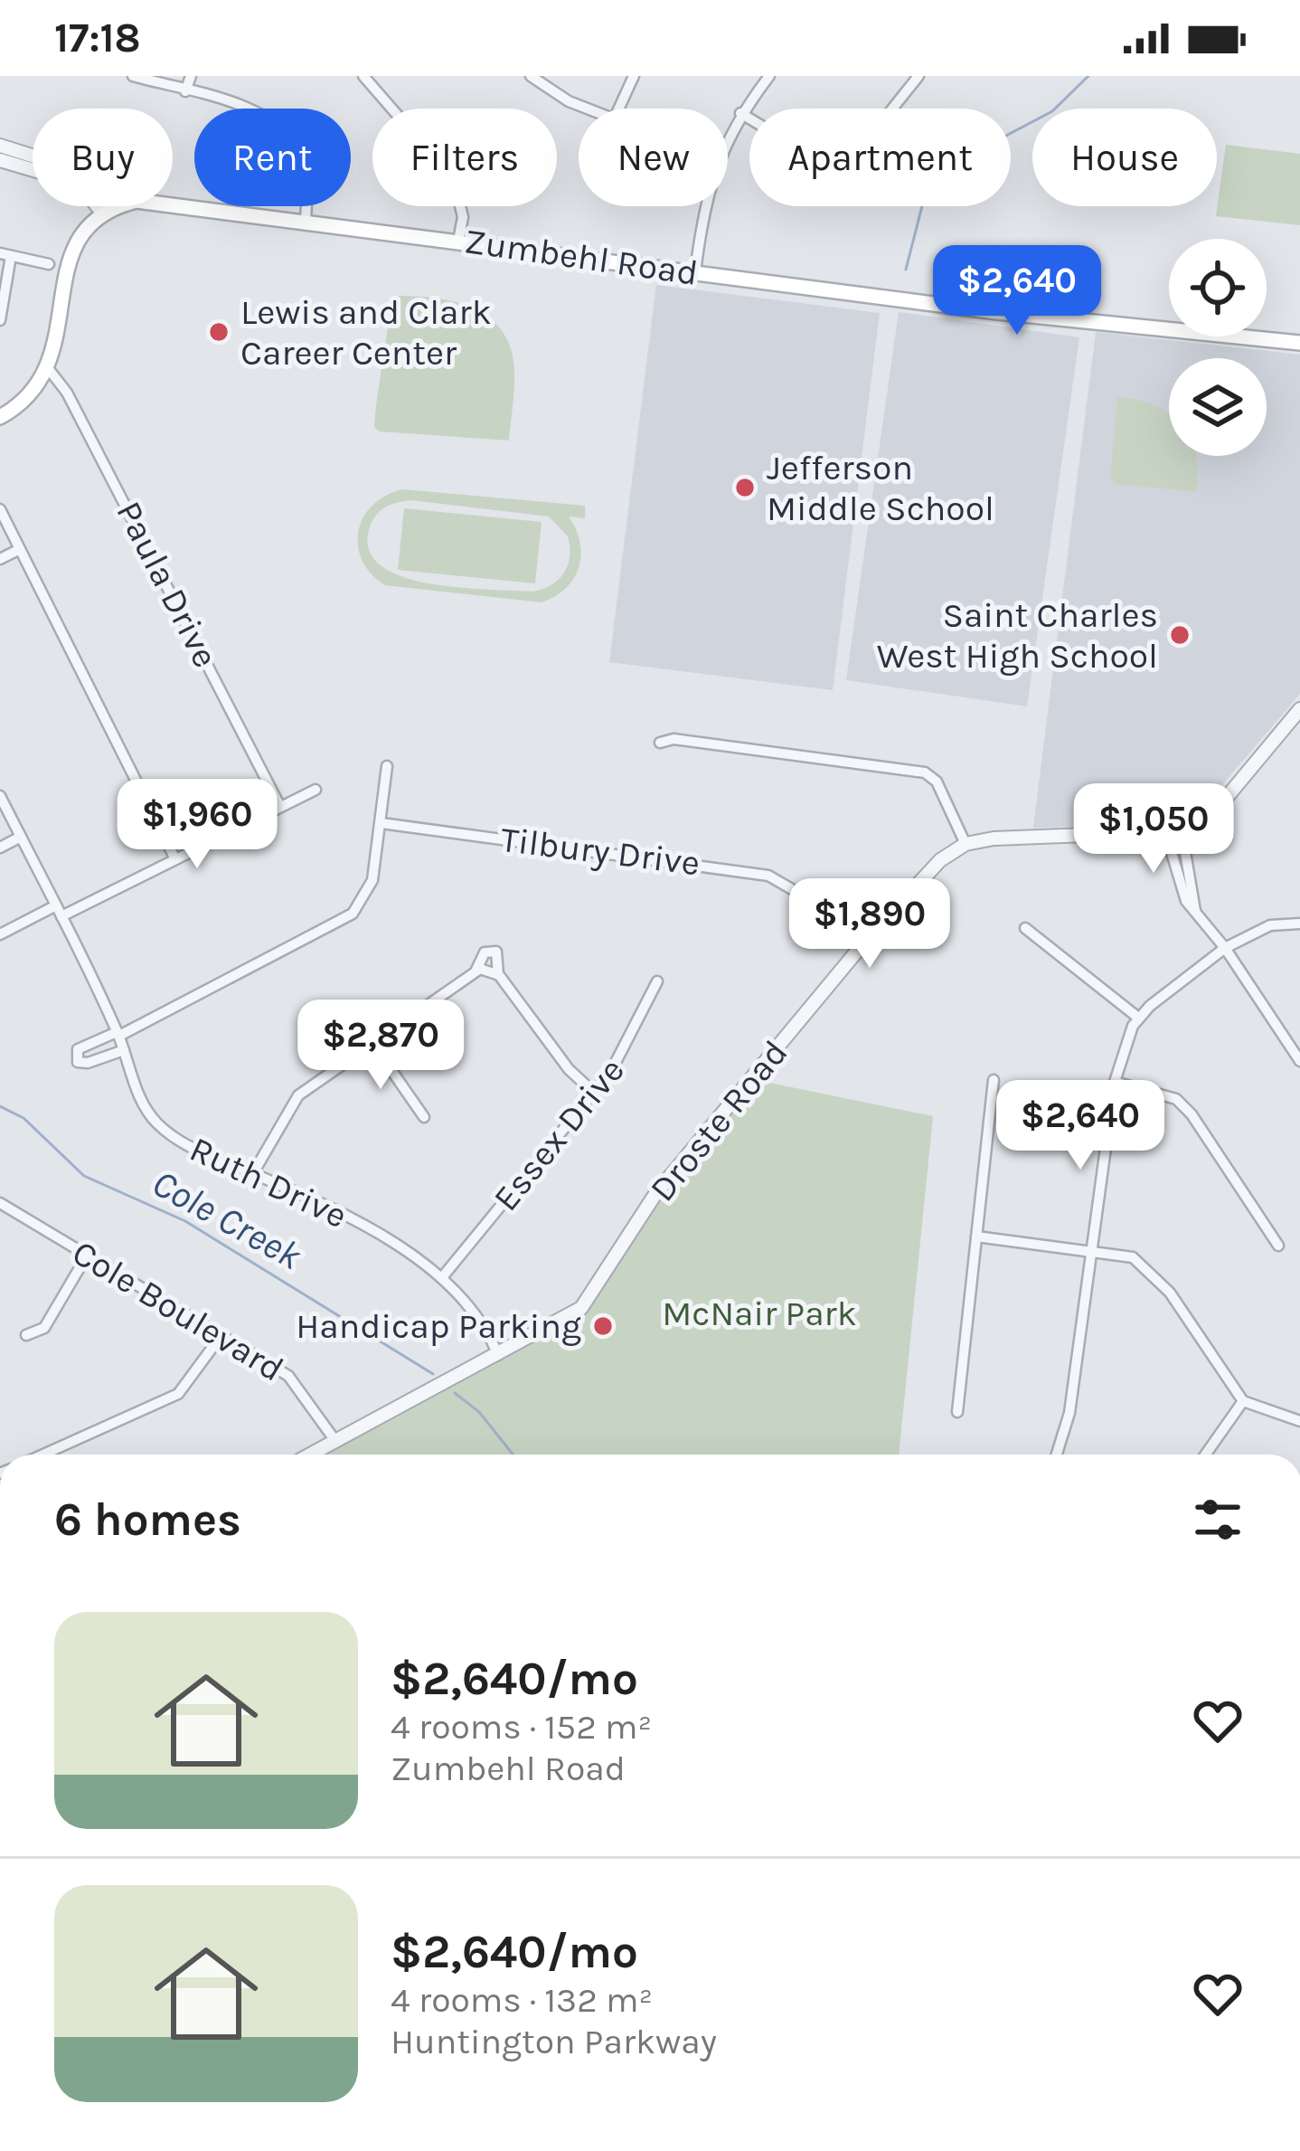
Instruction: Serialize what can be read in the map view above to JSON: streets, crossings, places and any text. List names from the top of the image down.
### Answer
{
  "streets": {
    "main road": ["Zumbehl Road"],
    "street": [
      "Paula Drive",
      "Tilbury Drive",
      "Droste Road",
      "Essex Drive",
      "Ruth Drive",
      "Cole Boulevard"
    ]
  },
  "crossings": [
    ["Tilbury Drive", "Droste Road"],
    ["Droste Road", "Ruth Drive"],
    ["Droste Road", "Cole Boulevard"],
    ["Essex Drive", "Ruth Drive"]
  ],
  "water": ["Cole Creek"],
  "parks": ["McNair Park"],
  "places": [
    "Lewis and Clark Career Center",
    "Jefferson Middle School",
    "Saint Charles West High School",
    "Handicap Parking"
  ],
  "page": {
    "status": "17:18",
    "chip": [
      "Buy",
      "Rent",
      "Filters",
      "New",
      "Apartment",
      "House"
    ],
    "price": [
      "$2,640",
      "$1,960",
      "$1,050",
      "$1,890",
      "$2,870",
      "$2,640"
    ],
    "heading": "6 homes",
    "list": [
      {
        "name": "$2,640/mo",
        "note": "4 rooms · 152 m² · Zumbehl Road"
      },
      {
        "name": "$2,640/mo",
        "note": "4 rooms · 132 m² · Huntington Parkway"
      }
    ]
  }
}
